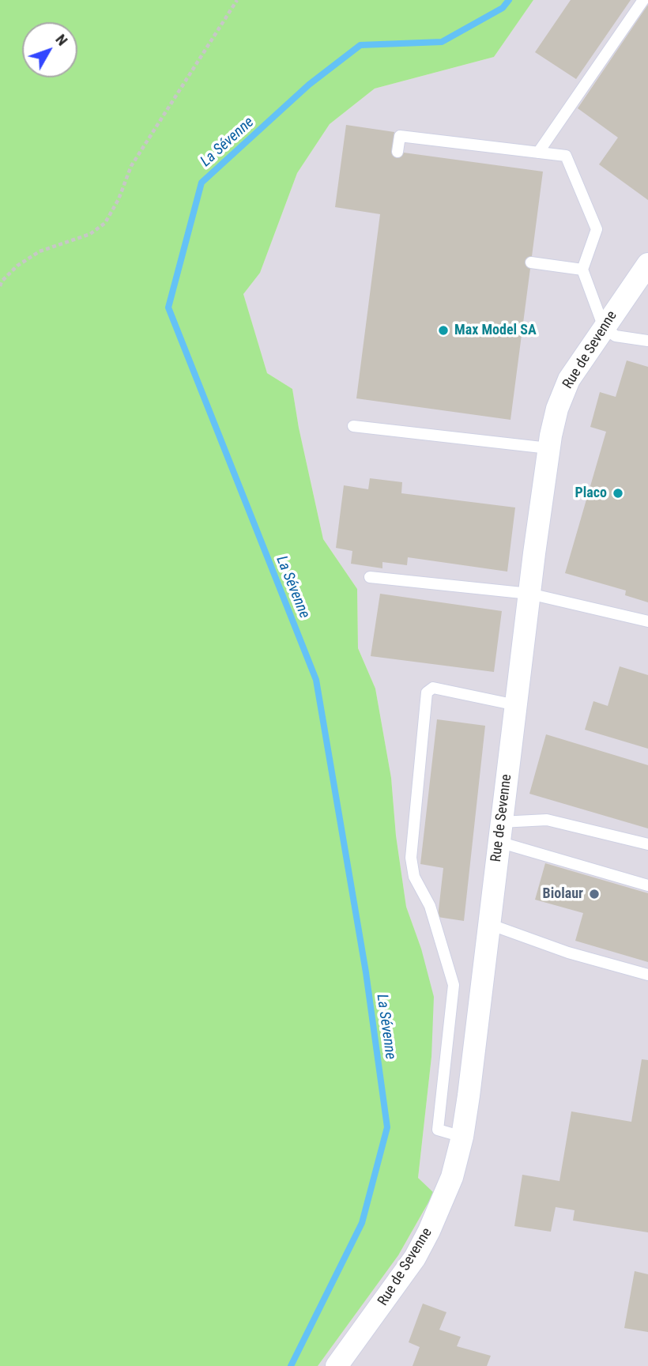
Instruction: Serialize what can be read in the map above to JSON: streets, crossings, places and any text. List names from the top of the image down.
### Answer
{
  "streets": {
    "street": ["Rue de Sevenne"]
  },
  "water": ["La Sévenne"],
  "places": ["Max Model SA", "Placo", "Biolaur"],
  "north": "top right"
}
